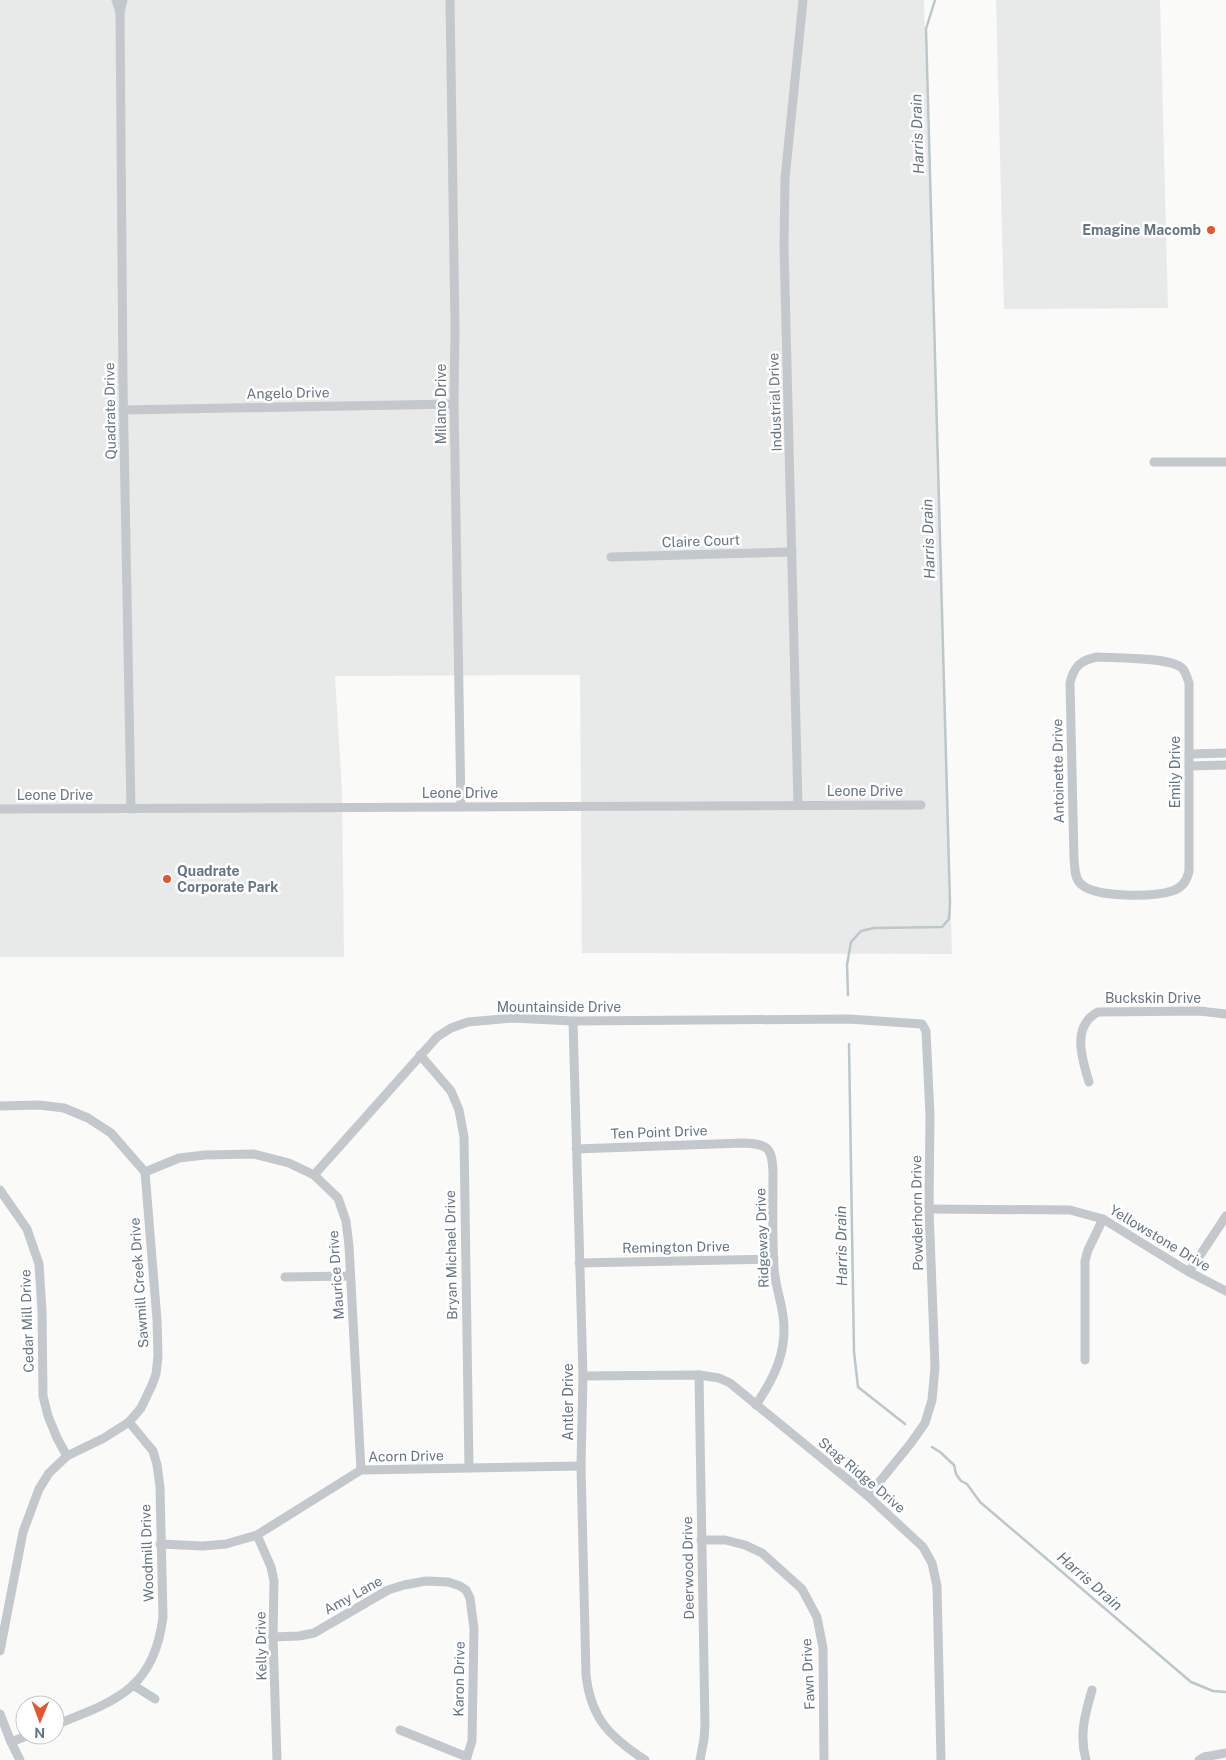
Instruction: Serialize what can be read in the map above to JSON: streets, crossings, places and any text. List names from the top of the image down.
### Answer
{
  "streets": {
    "street": [
      "Angelo Drive",
      "Industrial Drive",
      "Milano Drive",
      "Quadrate Drive",
      "Claire Court",
      "Antoinette Drive",
      "Emily Drive",
      "Leone Drive",
      "Buckskin Drive",
      "Mountainside Drive",
      "Ten Point Drive",
      "Powderhorn Drive",
      "Ridgeway Drive",
      "Yellowstone Drive",
      "Remington Drive",
      "Bryan Michael Drive",
      "Maurice Drive",
      "Sawmill Creek Drive",
      "Cedar Mill Drive",
      "Antler Drive",
      "Acorn Drive",
      "Stag Ridge Drive",
      "Woodmill Drive",
      "Deerwood Drive",
      "Amy Lane",
      "Kelly Drive",
      "Fawn Drive",
      "Karon Drive"
    ]
  },
  "crossings": [
    ["Angelo Drive", "Milano Drive"],
    ["Angelo Drive", "Quadrate Drive"],
    ["Industrial Drive", "Claire Court"],
    ["Industrial Drive", "Leone Drive"],
    ["Milano Drive", "Leone Drive"],
    ["Quadrate Drive", "Leone Drive"],
    ["Antoinette Drive", "Emily Drive"],
    ["Mountainside Drive", "Powderhorn Drive"],
    ["Mountainside Drive", "Bryan Michael Drive"],
    ["Mountainside Drive", "Maurice Drive"],
    ["Mountainside Drive", "Antler Drive"],
    ["Ten Point Drive", "Ridgeway Drive"],
    ["Ten Point Drive", "Antler Drive"],
    ["Powderhorn Drive", "Yellowstone Drive"],
    ["Powderhorn Drive", "Stag Ridge Drive"],
    ["Ridgeway Drive", "Remington Drive"],
    ["Ridgeway Drive", "Stag Ridge Drive"],
    ["Remington Drive", "Antler Drive"],
    ["Bryan Michael Drive", "Acorn Drive"],
    ["Maurice Drive", "Sawmill Creek Drive"],
    ["Maurice Drive", "Acorn Drive"],
    ["Sawmill Creek Drive", "Cedar Mill Drive"],
    ["Sawmill Creek Drive", "Woodmill Drive"],
    ["Antler Drive", "Acorn Drive"],
    ["Antler Drive", "Stag Ridge Drive"],
    ["Acorn Drive", "Woodmill Drive"],
    ["Acorn Drive", "Kelly Drive"],
    ["Stag Ridge Drive", "Deerwood Drive"],
    ["Deerwood Drive", "Fawn Drive"],
    ["Amy Lane", "Kelly Drive"],
    ["Amy Lane", "Karon Drive"]
  ],
  "water": ["Harris Drain"],
  "places": ["Emagine Macomb", "Quadrate Corporate Park"],
  "north": "bottom"
}
